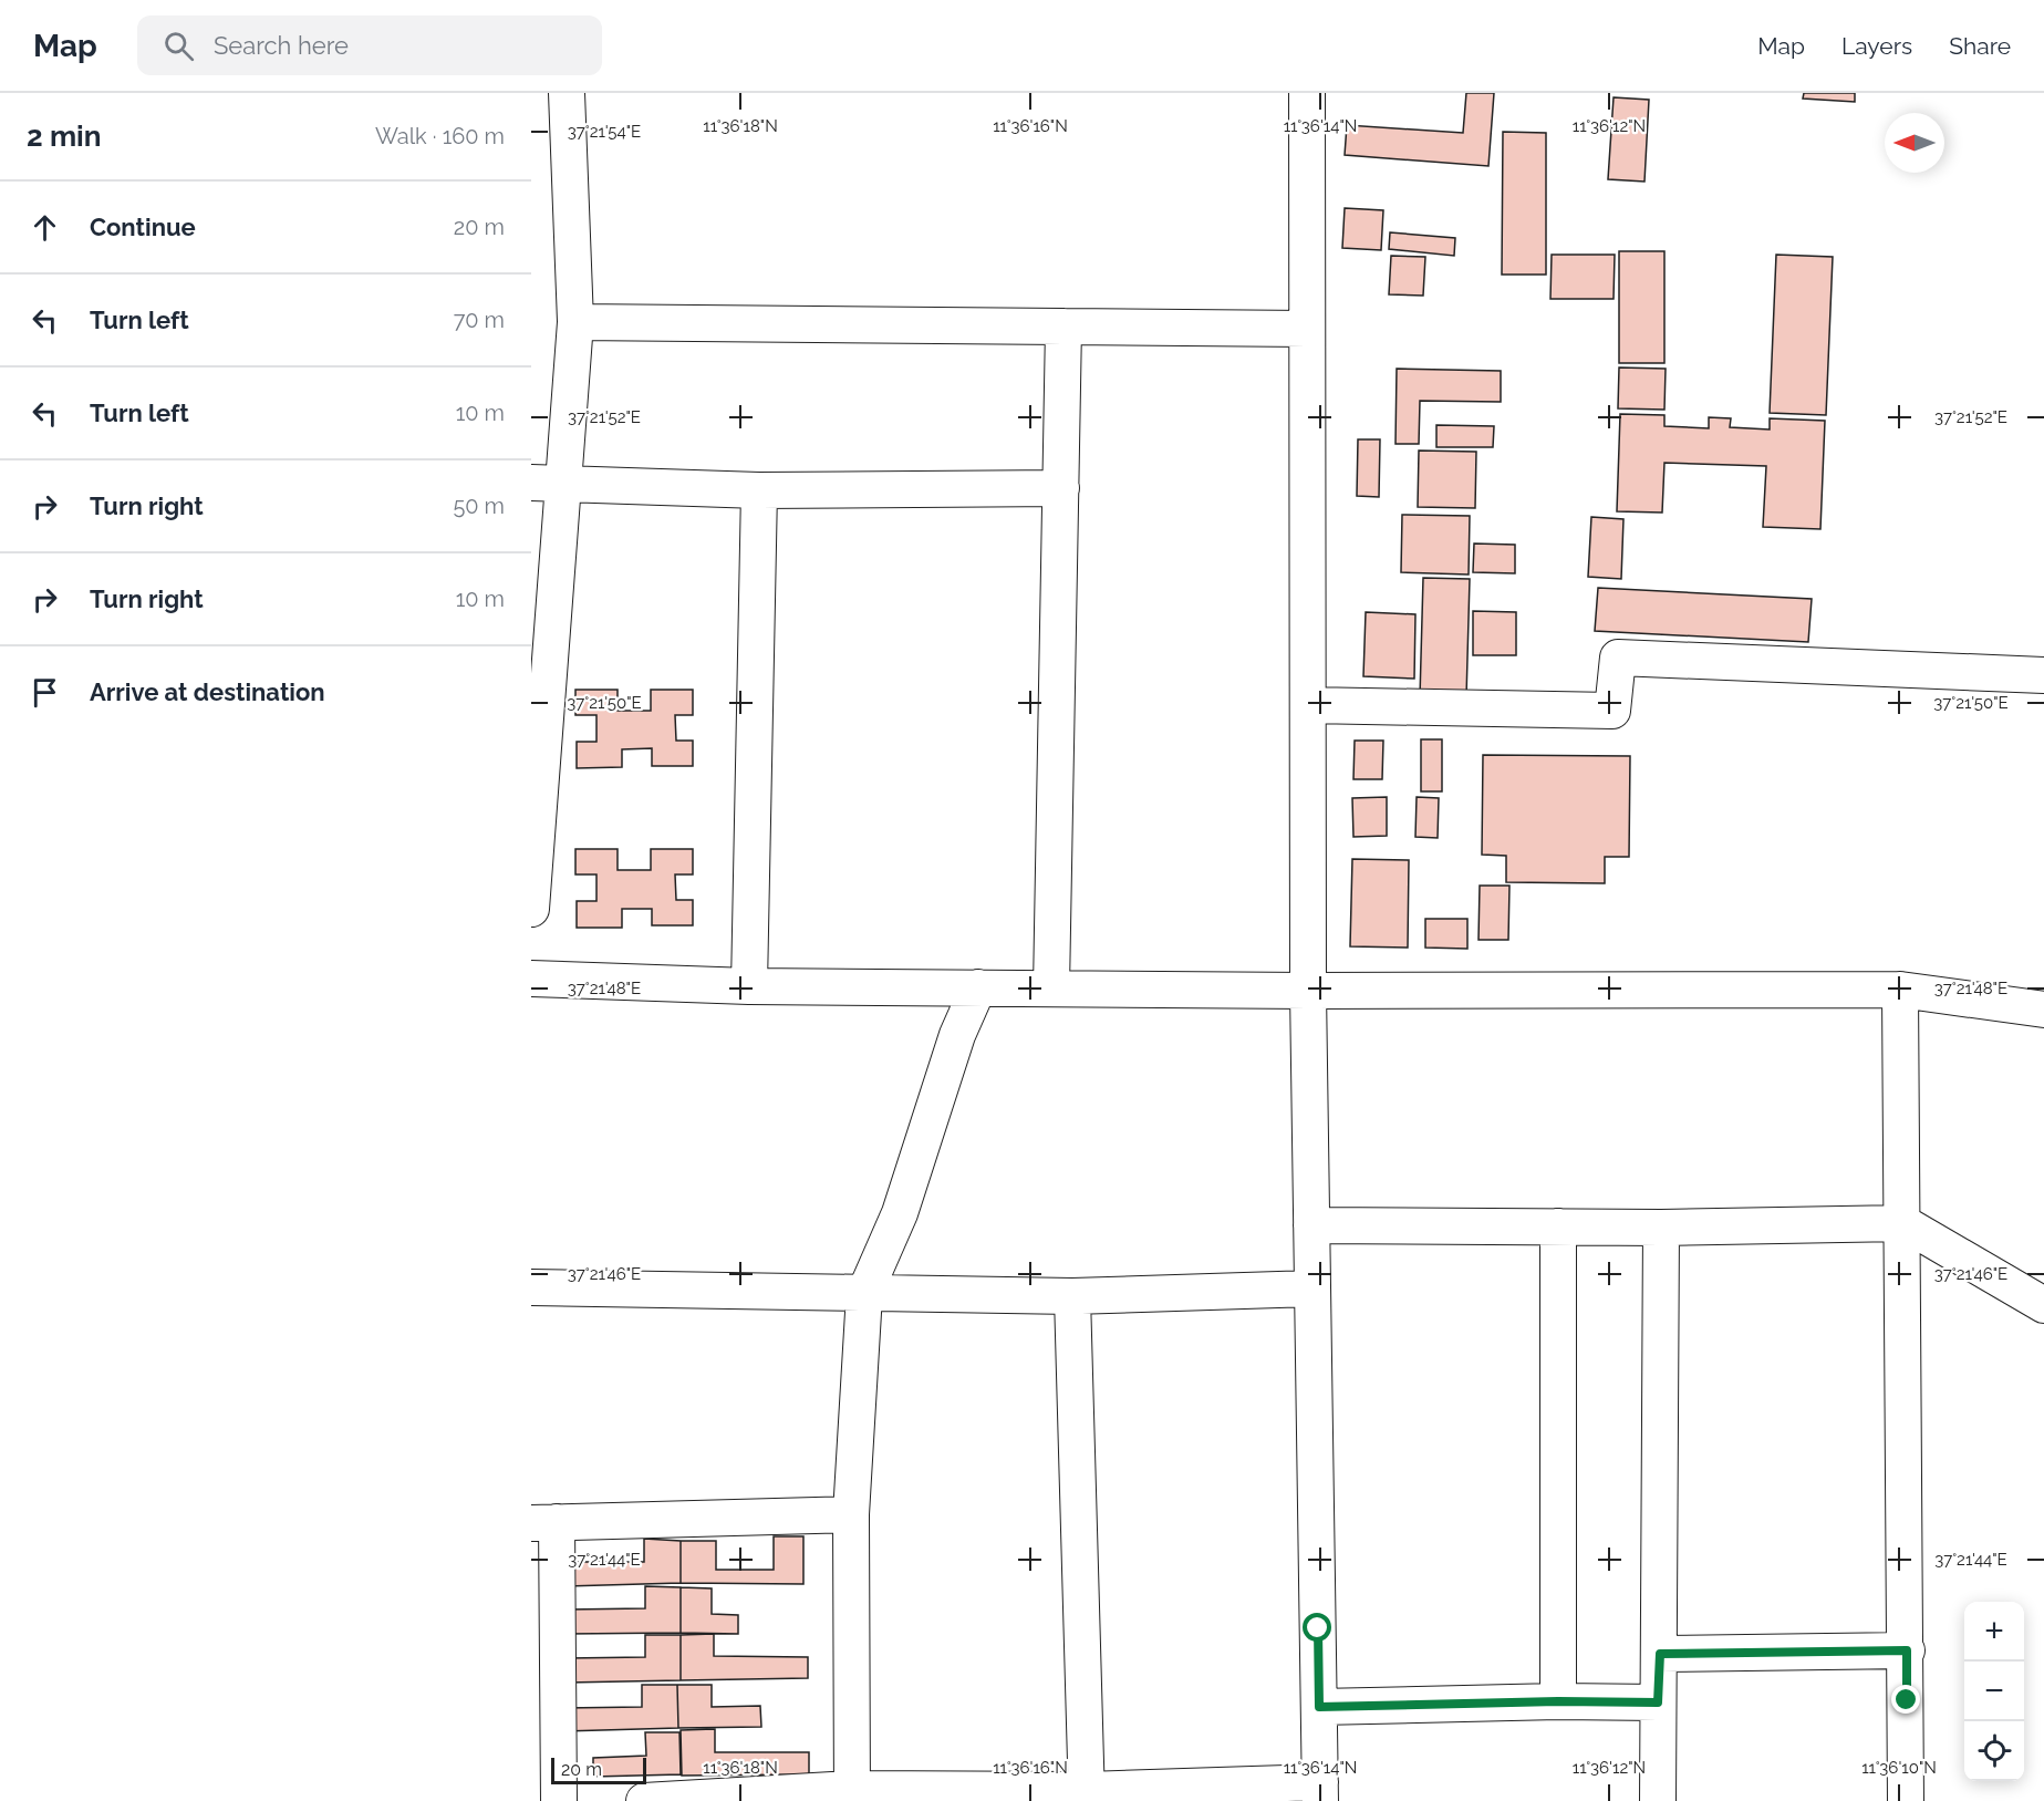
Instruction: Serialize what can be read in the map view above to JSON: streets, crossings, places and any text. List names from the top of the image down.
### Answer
{
  "scale_bar": "20 m",
  "north": "left",
  "page": {
    "header": "Map",
    "search": "Search here",
    "nav": ["Map", "Layers", "Share"],
    "heading": ["2 min", "Walk · 160 m"],
    "list": [
      ["Continue", "20 m"],
      ["Turn left", "70 m"],
      ["Turn left", "10 m"],
      ["Turn right", "50 m"],
      ["Turn right", "10 m"],
      "Arrive at destination"
    ],
    "map_buttons": ["+", "−"],
    "scale": "20 m"
  },
  "coordinates": [
    "11°36'18\"N",
    "11°36'16\"N",
    "11°36'14\"N",
    "11°36'12\"N",
    "37°21'54\"E",
    "37°21'52\"E",
    "37°21'50\"E",
    "37°21'48\"E",
    "37°21'46\"E",
    "37°21'44\"E",
    "11°36'10\"N"
  ]
}
